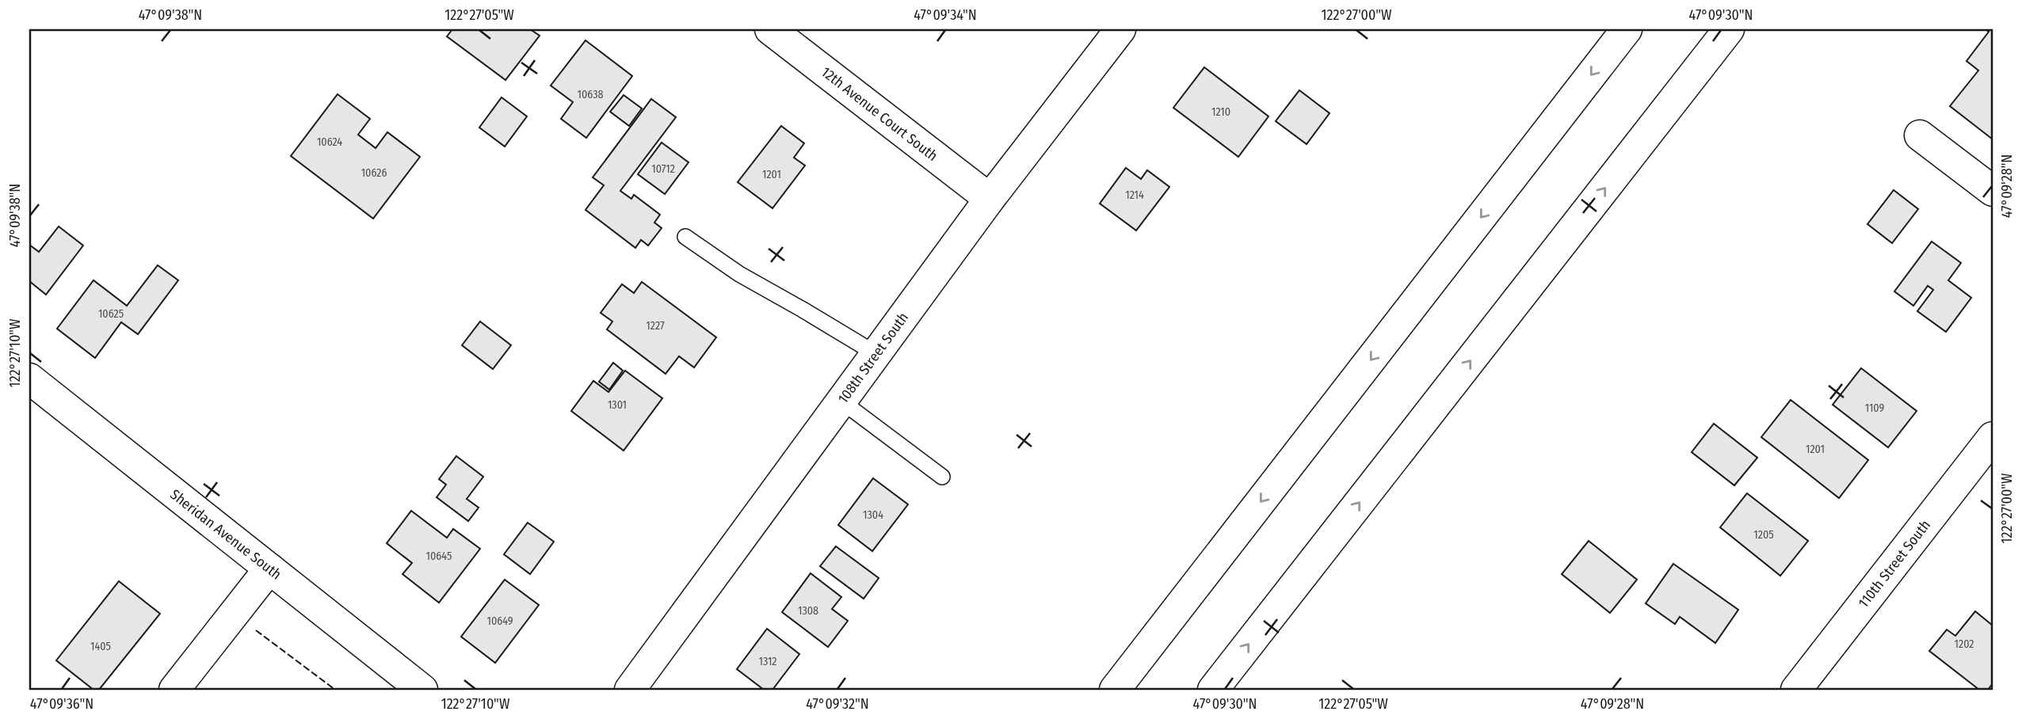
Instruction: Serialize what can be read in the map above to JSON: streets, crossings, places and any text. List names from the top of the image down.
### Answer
{
  "streets": {
    "main road": [
      "12th Avenue Court South",
      "108th Street South",
      "Sheridan Avenue South",
      "110th Street South"
    ]
  },
  "crossings": [
    ["12th Avenue Court South", "108th Street South"]
  ],
  "house_numbers": [
    "10638",
    "1210",
    "10624",
    "10712",
    "10626",
    "1201",
    "1214",
    "10625",
    "1227",
    "1301",
    "1109",
    "1201",
    "1304",
    "1205",
    "10645",
    "1308",
    "10649",
    "1202",
    "1405",
    "1312"
  ],
  "coordinates": [
    "47°09'38\"N",
    "122°27'05\"W",
    "47°09'34\"N",
    "122°27'00\"W",
    "47°09'30\"N",
    "47°09'28\"N",
    "122°27'10\"W",
    "47°09'36\"N",
    "47°09'32\"N"
  ]
}
